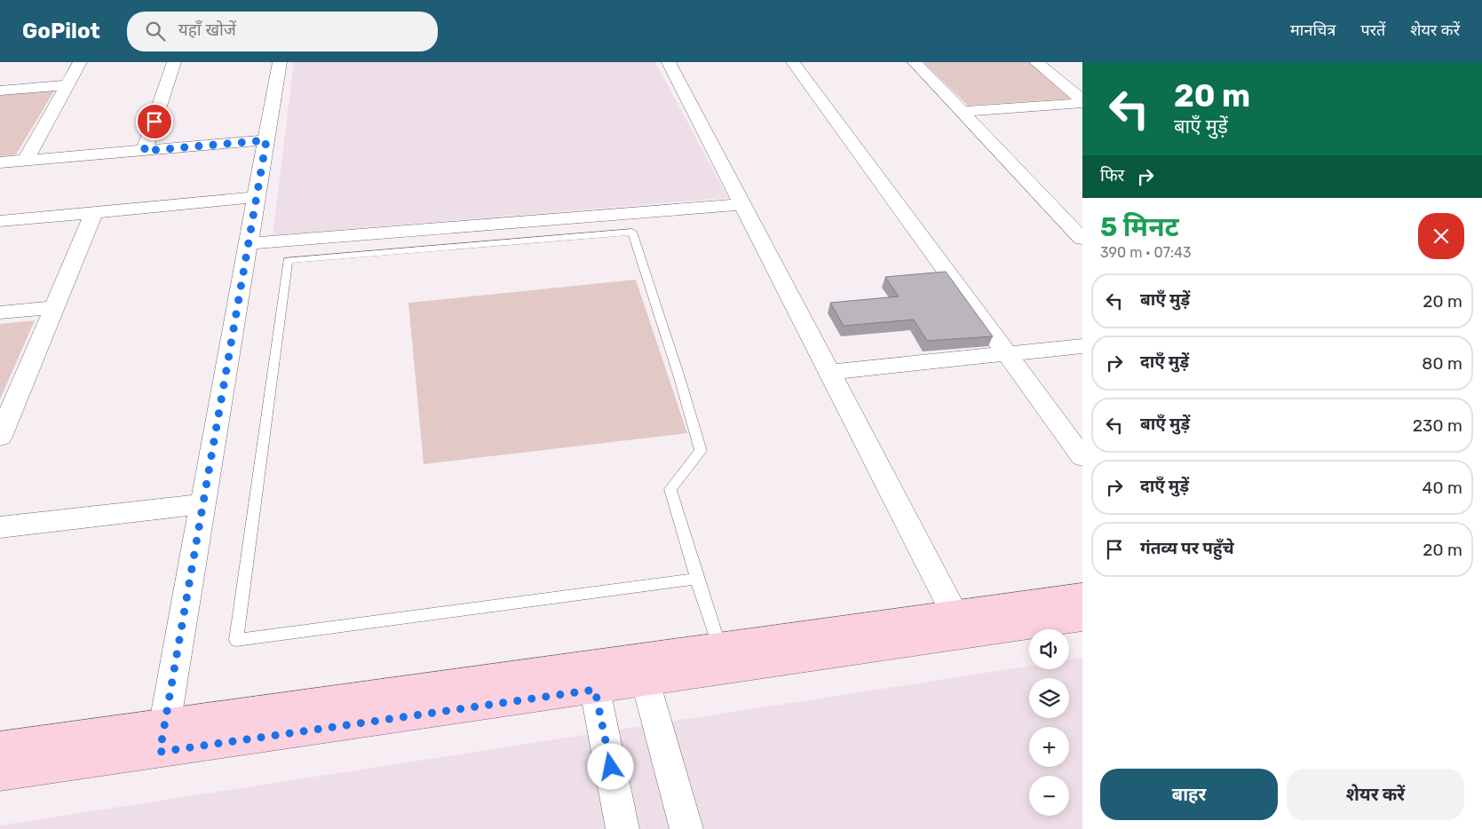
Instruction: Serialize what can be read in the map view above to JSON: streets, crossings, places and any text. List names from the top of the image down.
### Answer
{
  "page": {
    "header": "GoPilot",
    "search": "यहाँ खोजें",
    "nav": ["मानचित्र", "परतें", "शेयर करें"],
    "turn": ["20 m", "बाएँ मुड़ें"],
    "then": "फिर",
    "heading": ["5 मिनट", "390 m · 07:43"],
    "list": [
      {
        "name": "बाएँ मुड़ें",
        "value": "20 m"
      },
      {
        "name": "दाएँ मुड़ें",
        "value": "80 m"
      },
      {
        "name": "बाएँ मुड़ें",
        "value": "230 m"
      },
      {
        "name": "दाएँ मुड़ें",
        "value": "40 m"
      },
      {
        "name": "गंतव्य पर पहुँचे",
        "value": "20 m"
      }
    ],
    "map_buttons": ["+", "−"],
    "buttons": ["बाहर", "शेयर करें"]
  }
}
